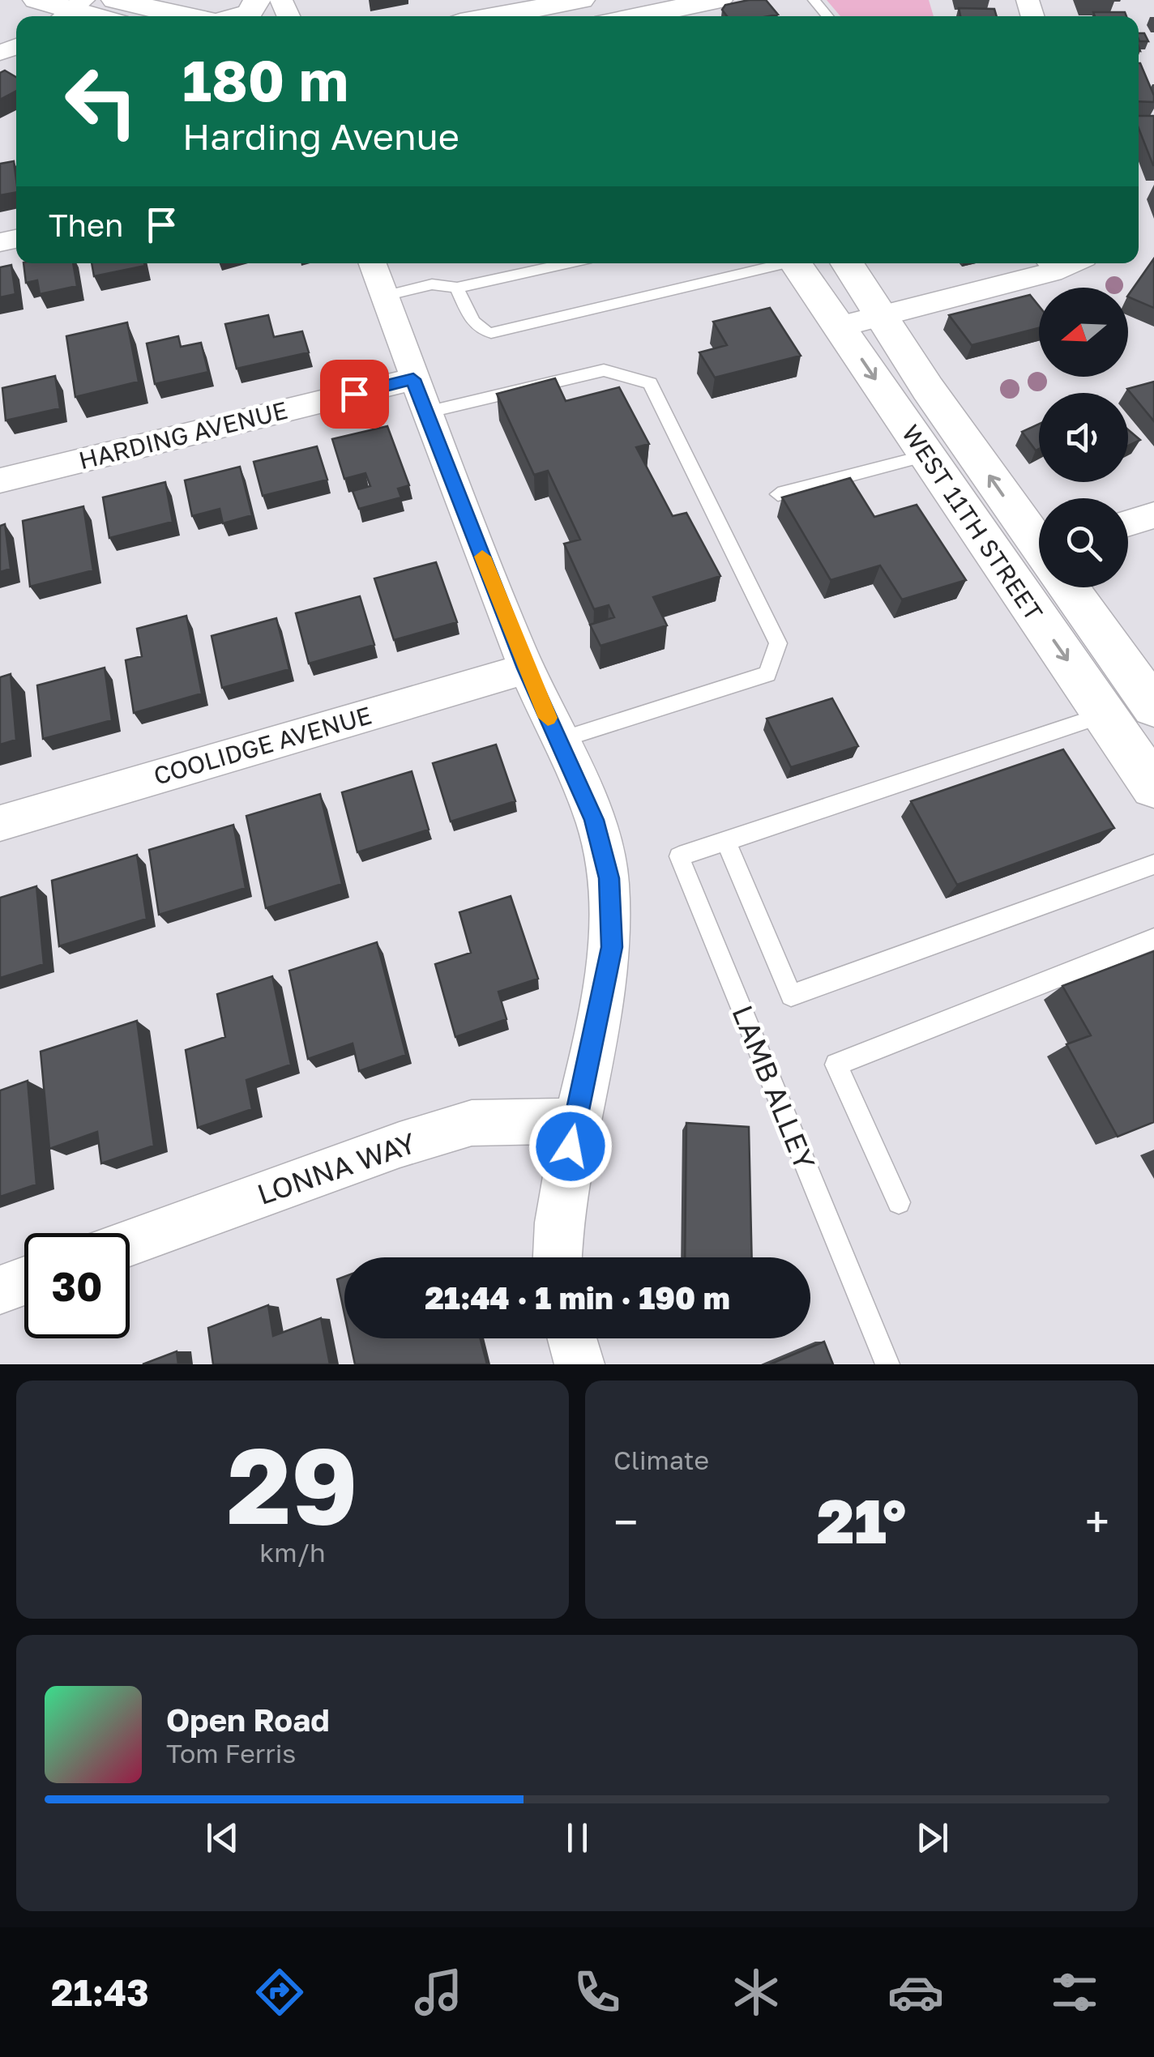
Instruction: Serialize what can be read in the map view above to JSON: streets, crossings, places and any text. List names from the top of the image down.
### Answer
{
  "streets": {
    "main road": ["WEST 11TH STREET"],
    "street": ["HARDING AVENUE", "COOLIDGE AVENUE", "LONNA WAY"],
    "lane": ["LAMB ALLEY"]
  },
  "north": "left",
  "page": {
    "turn": ["180 m", "Harding Avenue"],
    "then": "Then",
    "limit": "30",
    "trip": "21:44 · 1 min · 190 m",
    "tile": [
      ["29", "km/h"],
      "Climate"
    ],
    "heat": ["−", "21°", "+"],
    "song": ["Open Road", "Tom Ferris"],
    "tabs": "21:43"
  }
}
